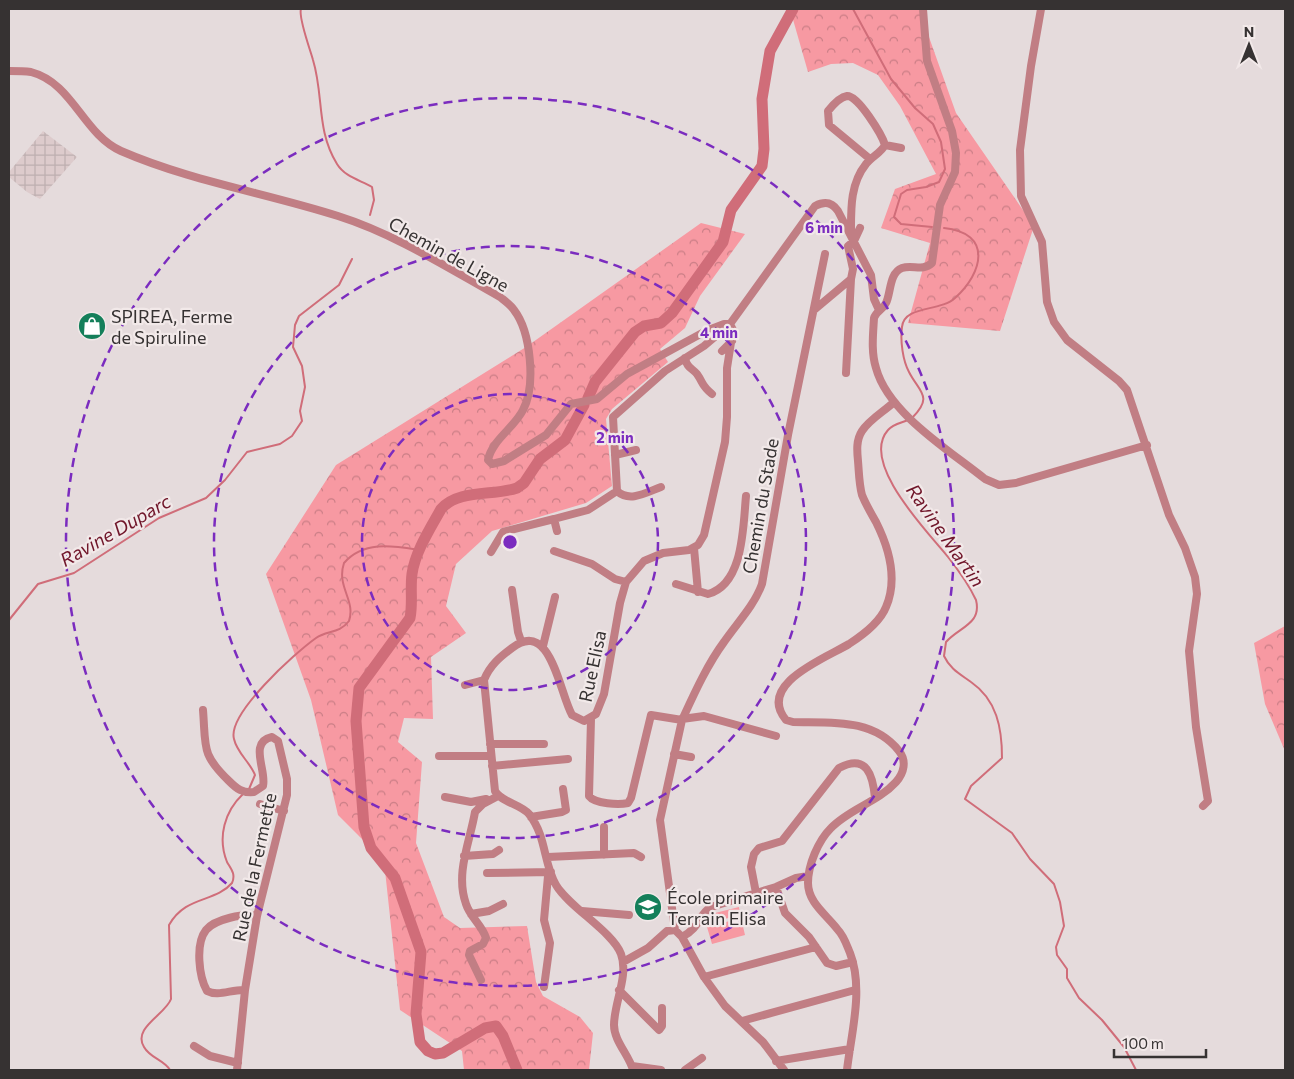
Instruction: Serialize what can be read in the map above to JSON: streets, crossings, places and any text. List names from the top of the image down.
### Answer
{
  "streets": {
    "street": [
      "Chemin de Ligne",
      "Chemin du Stade",
      "Rue Elisa",
      "Rue de la Fermette"
    ]
  },
  "water": ["Ravine Duparc", "Ravine Martin"],
  "places": {
    "shop": ["SPIREA, Ferme de Spiruline"],
    "school or university": ["École primaire Terrain Elisa"]
  },
  "scale_bar": "100 m",
  "north": "top",
  "rings": ["6 min", "4 min", "2 min"]
}
